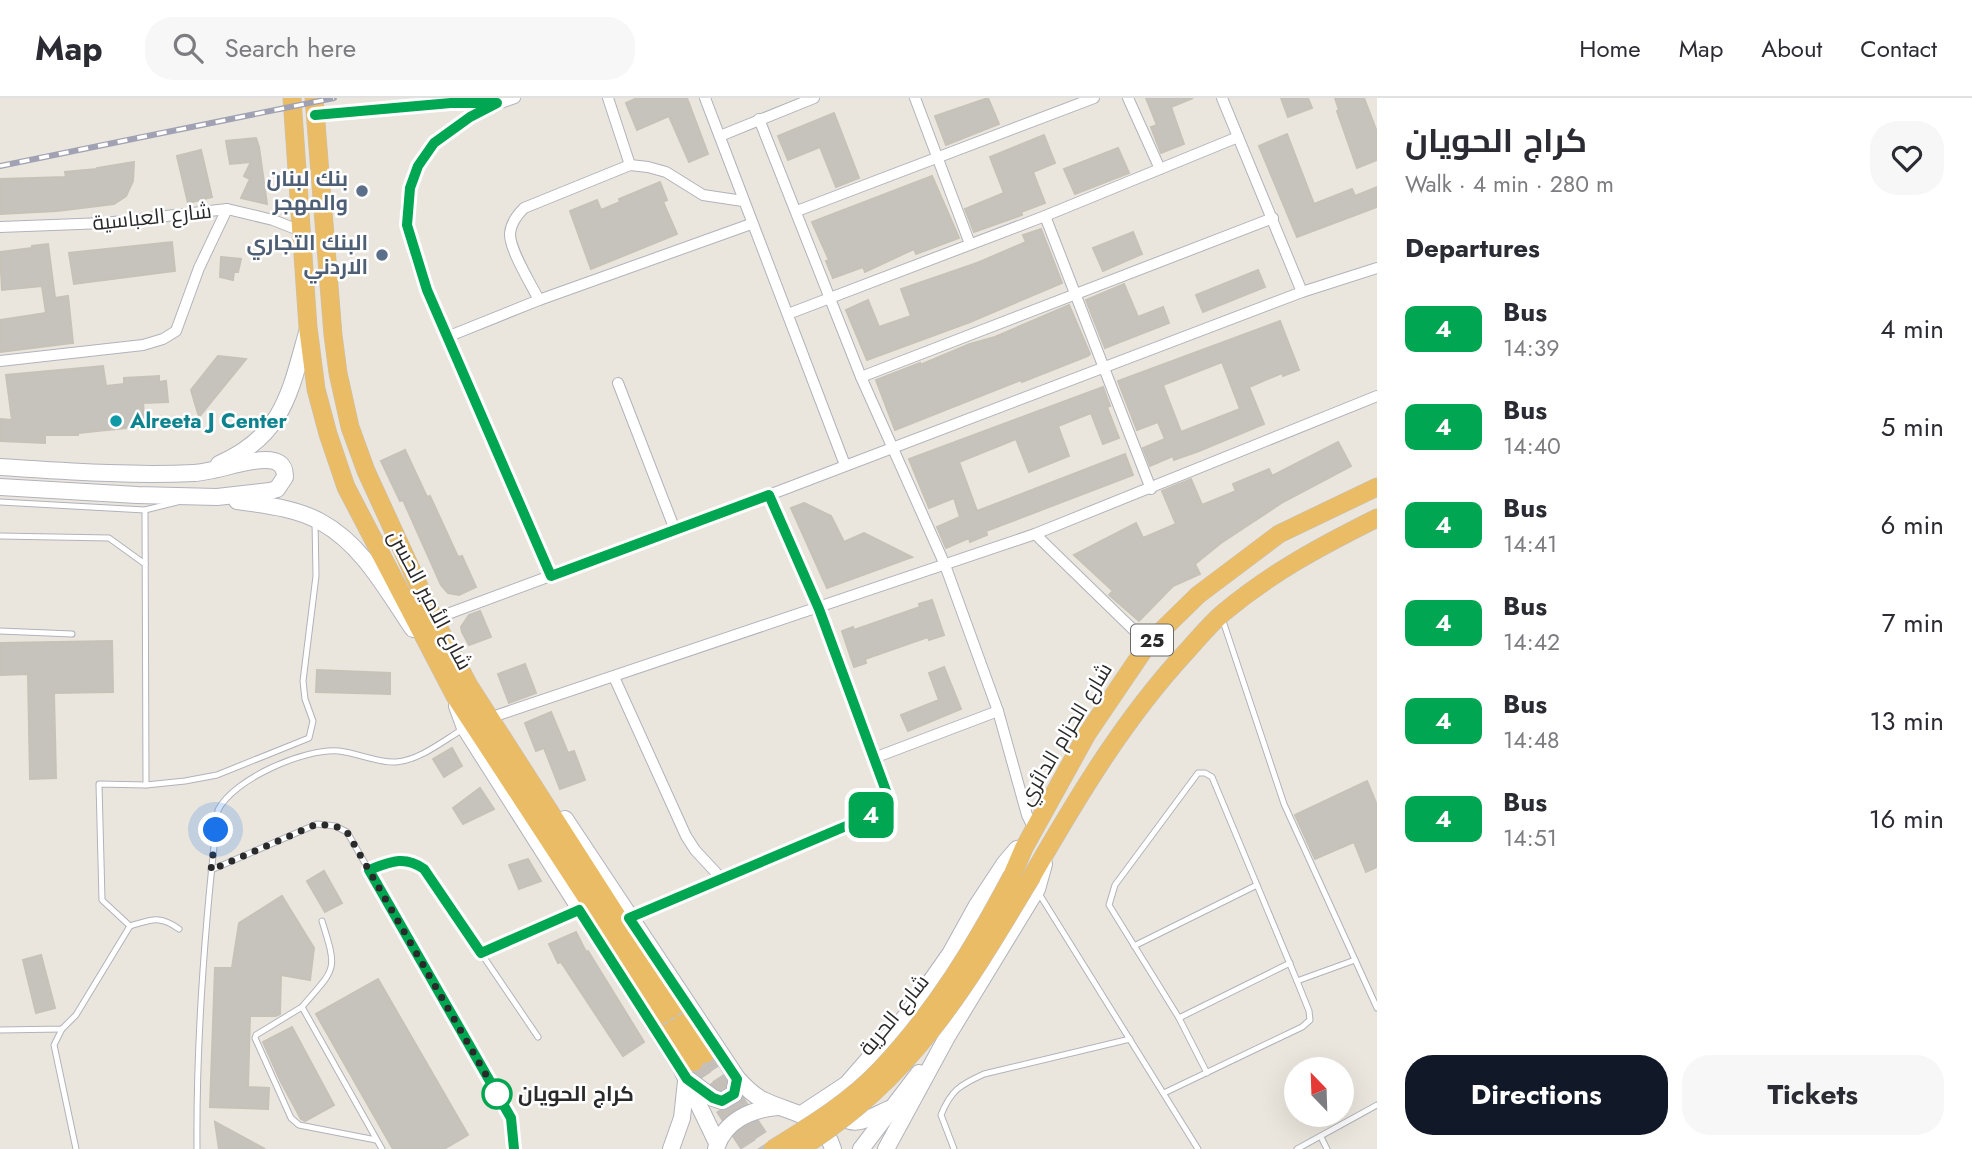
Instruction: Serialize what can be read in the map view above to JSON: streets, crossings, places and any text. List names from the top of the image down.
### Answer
{
  "streets": {
    "highway": [
      "شارع الأمير الحسن",
      "25",
      "شارع الحزام الدائري",
      "شارع الحرية"
    ],
    "street": ["شارع العباسية"]
  },
  "crossings": [
    ["شارع العباسية", "شارع الأمير الحسن"],
    ["25", "شارع الحزام الدائري"],
    ["25", "شارع الحرية"],
    ["شارع الحزام الدائري", "شارع الحرية"]
  ],
  "places": [
    "بنك لبنان والمهجر",
    "البنك التجاري الاردني",
    "Alreeta J Center",
    "كراج الحويان"
  ],
  "lines": ["bus line 4"],
  "north": "top left",
  "page": {
    "header": "Map",
    "search": "Search here",
    "nav": [
      "Home",
      "Map",
      "About",
      "Contact"
    ],
    "on_map": "4",
    "heading": [
      ["كراج الحويان", "Walk · 4 min · 280 m"],
      "Departures"
    ],
    "list": [
      {
        "mark": "4",
        "name": "Bus",
        "note": "14:39",
        "value": "4 min"
      },
      {
        "mark": "4",
        "name": "Bus",
        "note": "14:40",
        "value": "5 min"
      },
      {
        "mark": "4",
        "name": "Bus",
        "note": "14:41",
        "value": "6 min"
      },
      {
        "mark": "4",
        "name": "Bus",
        "note": "14:42",
        "value": "7 min"
      },
      {
        "mark": "4",
        "name": "Bus",
        "note": "14:48",
        "value": "13 min"
      },
      {
        "mark": "4",
        "name": "Bus",
        "note": "14:51",
        "value": "16 min"
      }
    ],
    "buttons": ["Directions", "Tickets"]
  }
}
